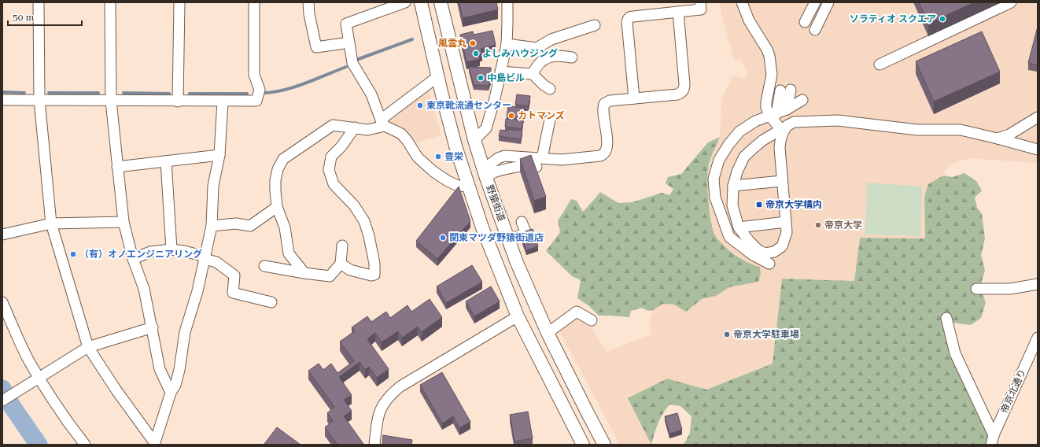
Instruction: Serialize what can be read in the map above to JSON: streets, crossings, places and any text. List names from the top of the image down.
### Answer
{
  "streets": {
    "main road": ["野猿街道"],
    "street": ["帝京北通り"]
  },
  "places": {
    "other": [
      "ソラティオ スクエア",
      "風雲丸",
      "よしみハウジング",
      "中島ビル",
      "東京靴流通センター",
      "カトマンズ",
      "豊栄",
      "帝京大学",
      "関東マツダ野猿街道店",
      "（有）オノエンジニアリング",
      "帝京大学駐車場"
    ],
    "transit": ["帝京大学構内"]
  },
  "scale_bar": "50 m"
}
